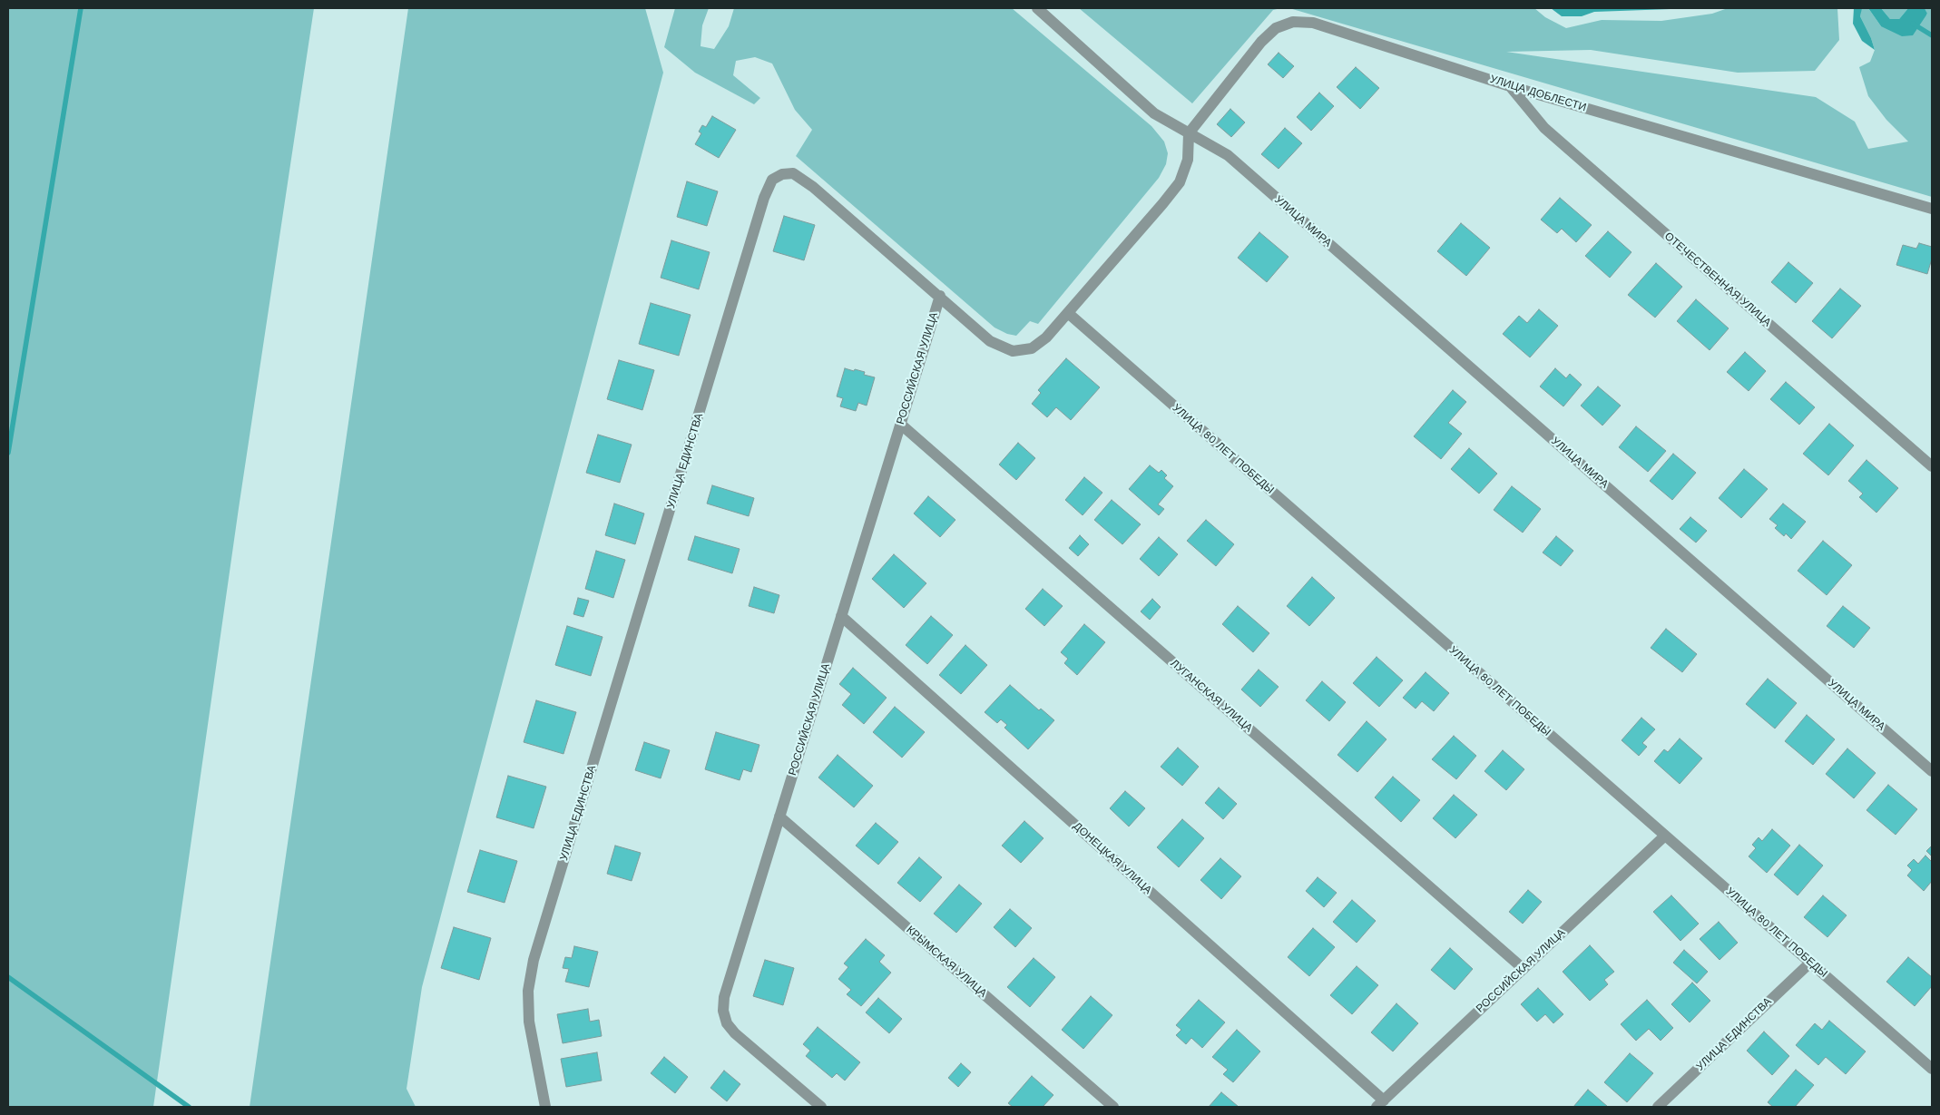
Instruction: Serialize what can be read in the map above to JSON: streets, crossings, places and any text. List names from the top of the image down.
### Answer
{
  "streets": {
    "street": [
      "УЛИЦА ДОБЛЕСТИ",
      "УЛИЦА МИРА",
      "ОТЕЧЕСТВЕННАЯ УЛИЦА",
      "РОССИЙСКАЯ УЛИЦА",
      "УЛИЦА 80 ЛЕТ ПОБЕДЫ",
      "УЛИЦА ЕДИНСТВА",
      "ЛУГАНСКАЯ УЛИЦА",
      "ДОНЕЦКАЯ УЛИЦА",
      "КРЫМСКАЯ УЛИЦА"
    ]
  },
  "crossings": [
    ["УЛИЦА ДОБЛЕСТИ", "УЛИЦА МИРА"],
    ["УЛИЦА ДОБЛЕСТИ", "ОТЕЧЕСТВЕННАЯ УЛИЦА"],
    ["УЛИЦА ДОБЛЕСТИ", "УЛИЦА ЕДИНСТВА"],
    ["УЛИЦА МИРА", "УЛИЦА ЕДИНСТВА"],
    ["РОССИЙСКАЯ УЛИЦА", "УЛИЦА 80 ЛЕТ ПОБЕДЫ"],
    ["РОССИЙСКАЯ УЛИЦА", "УЛИЦА ЕДИНСТВА"],
    ["РОССИЙСКАЯ УЛИЦА", "ЛУГАНСКАЯ УЛИЦА"],
    ["РОССИЙСКАЯ УЛИЦА", "ДОНЕЦКАЯ УЛИЦА"],
    ["РОССИЙСКАЯ УЛИЦА", "КРЫМСКАЯ УЛИЦА"],
    ["УЛИЦА 80 ЛЕТ ПОБЕДЫ", "УЛИЦА ЕДИНСТВА"]
  ]
}
